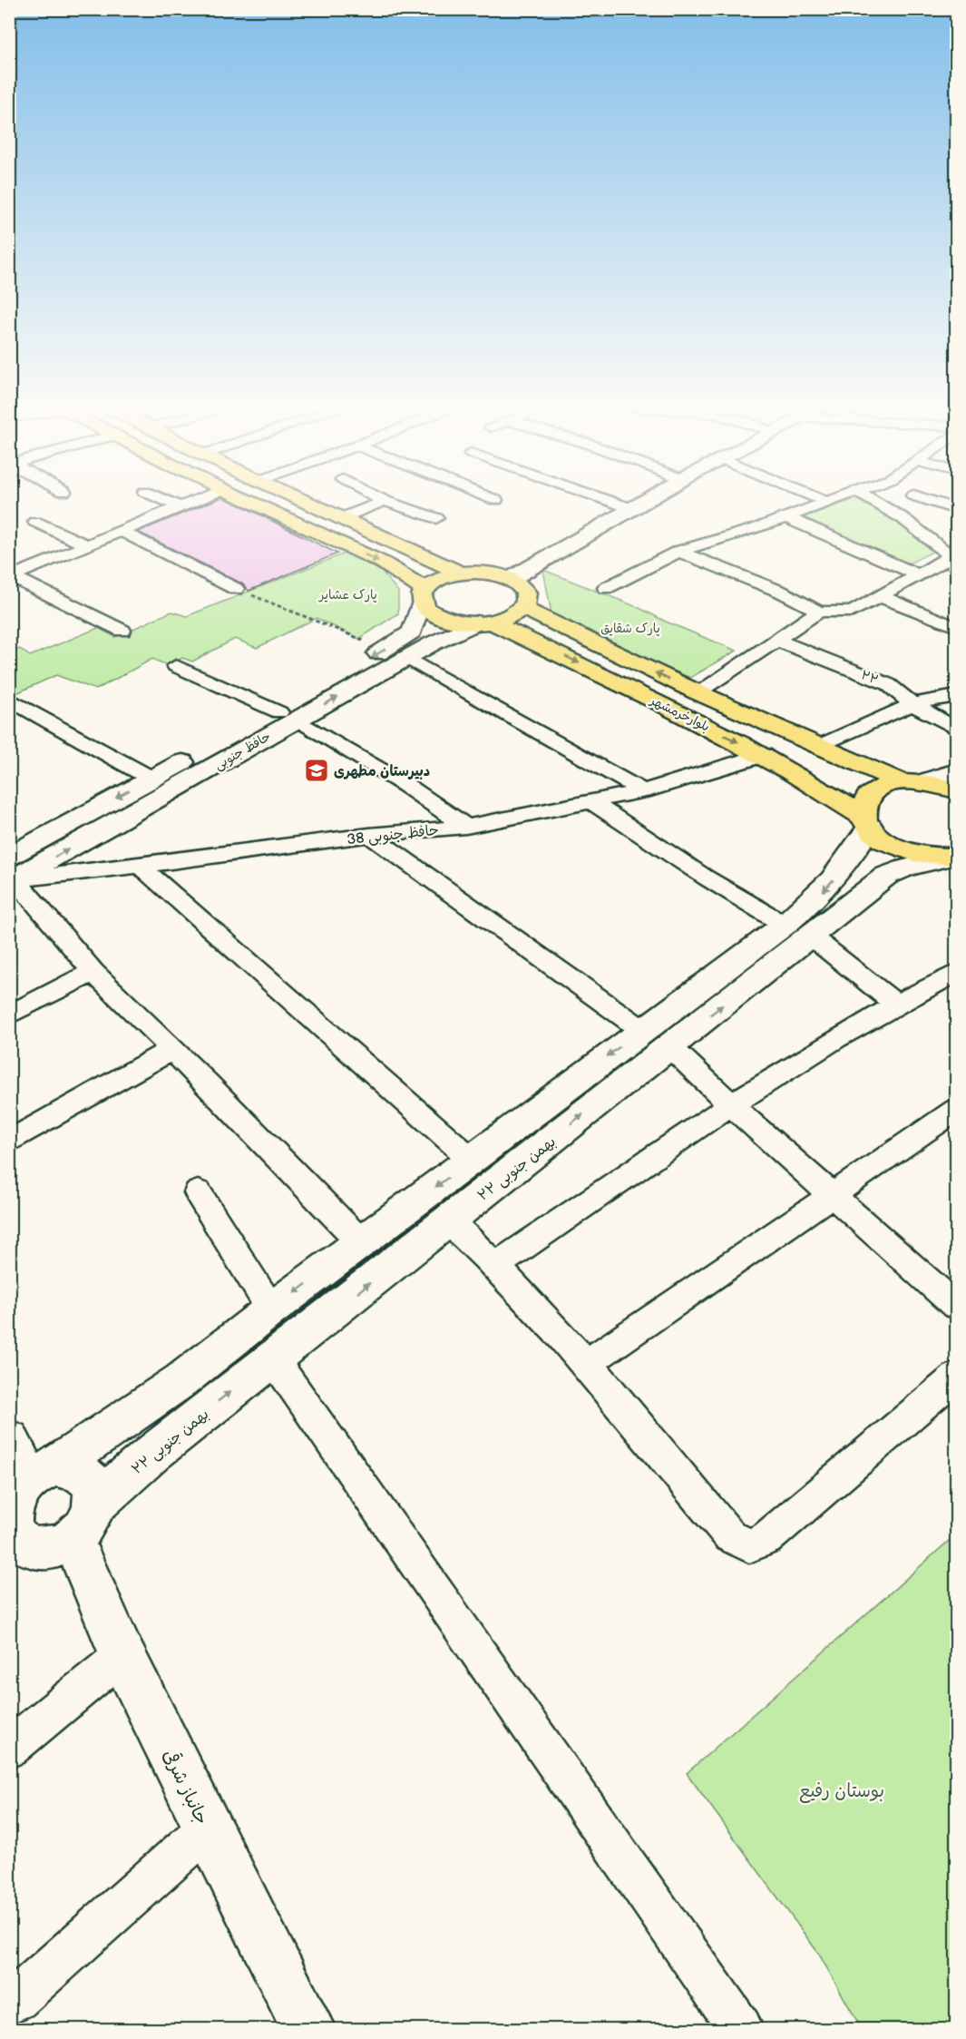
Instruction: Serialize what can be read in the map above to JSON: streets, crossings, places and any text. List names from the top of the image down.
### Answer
{
  "streets": {
    "main road": ["بلوارخرمشهر"],
    "street": [
      "۲۲",
      "حافظ جنوبی",
      "حافظ جنوبی 38",
      "۲۲ بهمن جنوبی",
      "جانباز شرقی"
    ]
  },
  "crossings": [
    ["بلوارخرمشهر", "حافظ جنوبی"],
    ["بلوارخرمشهر", "حافظ جنوبی 38"],
    ["بلوارخرمشهر", "۲۲ بهمن جنوبی"],
    ["حافظ جنوبی", "حافظ جنوبی 38"],
    ["۲۲ بهمن جنوبی", "جانباز شرقی"]
  ],
  "parks": ["پارک عشایر", "پارک شقایق", "بوستان رفیع"],
  "places": {
    "school or university": ["دبیرستان مطهری"]
  }
}
